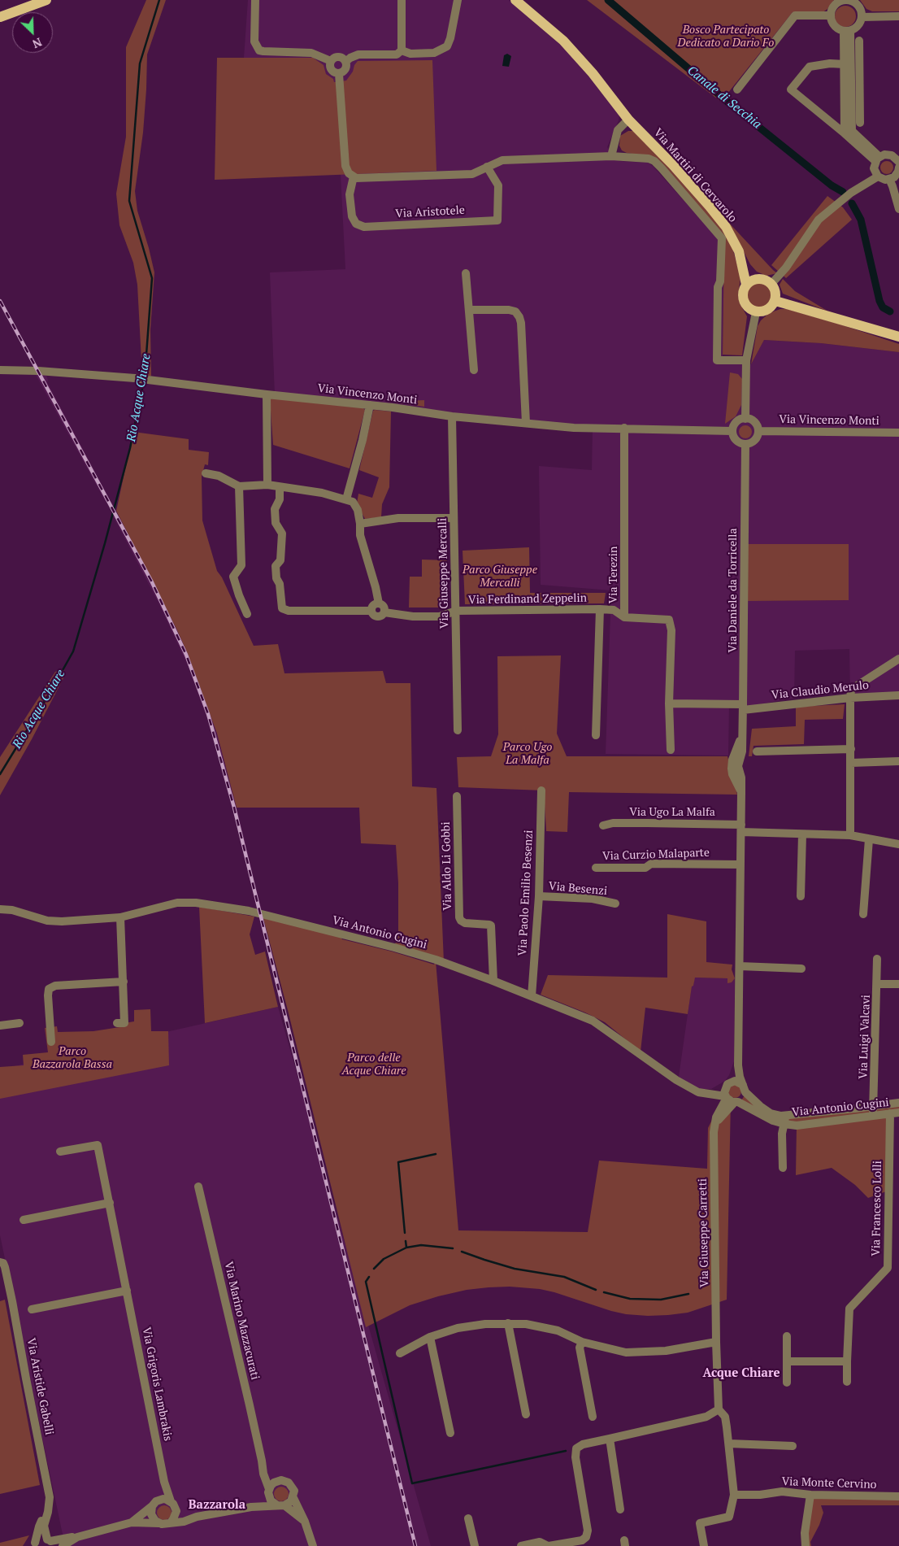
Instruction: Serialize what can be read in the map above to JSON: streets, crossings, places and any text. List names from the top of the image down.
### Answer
{
  "streets": {
    "main road": ["Via Martiri di Cervarolo"],
    "street": [
      "Via Aristotele",
      "Via Vincenzo Monti",
      "Via Giuseppe Mercalli",
      "Via Terezin",
      "Via Daniele da Torricella",
      "Via Ferdinand Zeppelin",
      "Via Claudio Merulo",
      "Via Ugo La Malfa",
      "Via Curzio Malaparte",
      "Via Aldo Li Gobbi",
      "Via Besenzi",
      "Via Paolo Emilio Besenzi",
      "Via Antonio Cugini",
      "Via Luigi Valcavi",
      "Via Francesco Lolli",
      "Via Giuseppe Carretti",
      "Via Marino Mazzacurati",
      "Via Grigoris Lambrakis",
      "Via Aristide Gabelli",
      "Via Monte Cervino"
    ]
  },
  "crossings": [
    ["Via Martiri di Cervarolo", "Via Aristotele"],
    ["Via Vincenzo Monti", "Via Giuseppe Mercalli"],
    ["Via Vincenzo Monti", "Via Terezin"],
    ["Via Vincenzo Monti", "Via Daniele da Torricella"],
    ["Via Giuseppe Mercalli", "Via Ferdinand Zeppelin"],
    ["Via Terezin", "Via Ferdinand Zeppelin"],
    ["Via Daniele da Torricella", "Via Claudio Merulo"],
    ["Via Daniele da Torricella", "Via Ugo La Malfa"],
    ["Via Daniele da Torricella", "Via Curzio Malaparte"],
    ["Via Daniele da Torricella", "Via Antonio Cugini"],
    ["Via Daniele da Torricella", "Via Giuseppe Carretti"],
    ["Via Aldo Li Gobbi", "Via Antonio Cugini"],
    ["Via Besenzi", "Via Paolo Emilio Besenzi"],
    ["Via Paolo Emilio Besenzi", "Via Antonio Cugini"],
    ["Via Antonio Cugini", "Via Luigi Valcavi"],
    ["Via Antonio Cugini", "Via Francesco Lolli"],
    ["Via Antonio Cugini", "Via Giuseppe Carretti"]
  ],
  "districts": ["Acque Chiare", "Bazzarola"],
  "water": ["Canale di Secchia", "Rio Acque Chiare"],
  "parks": [
    "Bosco Partecipato Dedicato a Dario Fo",
    "Parco Giuseppe Mercalli",
    "Parco Ugo La Malfa",
    "Parco Bazzarola Bassa",
    "Parco delle Acque Chiare"
  ],
  "north": "bottom right"
}
